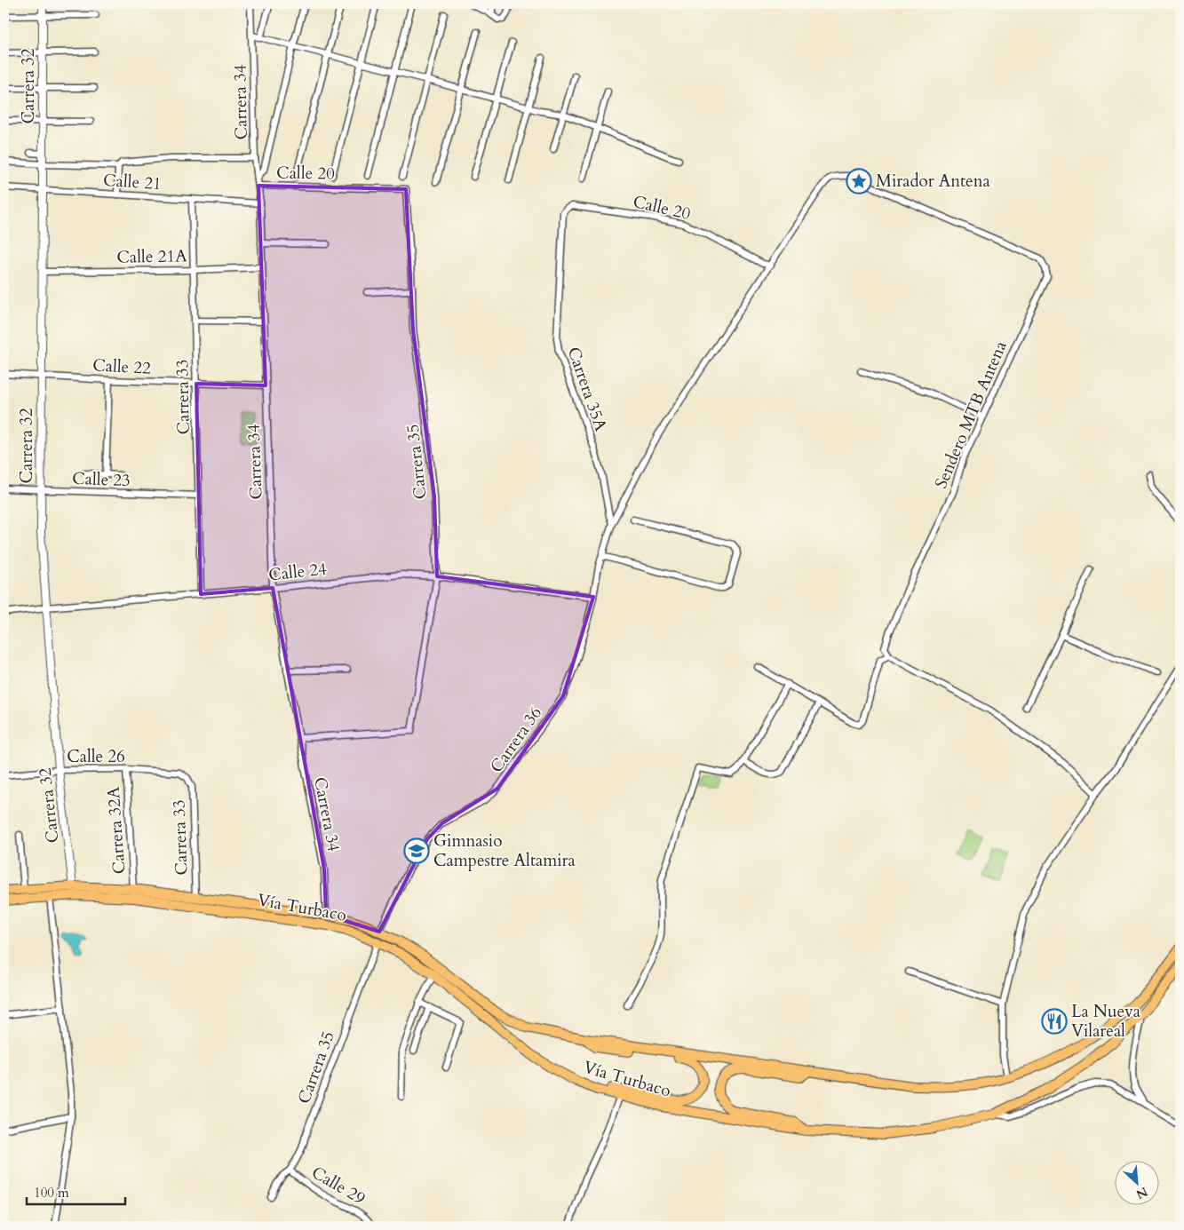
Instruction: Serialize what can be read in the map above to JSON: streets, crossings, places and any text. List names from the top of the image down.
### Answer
{
  "streets": {
    "highway": ["Vía Turbaco"],
    "street": [
      "Carrera 32",
      "Carrera 34",
      "Calle 20",
      "Calle 21",
      "Calle 21A",
      "Calle 22",
      "Carrera 35A",
      "Carrera 33",
      "Sendero MTB Antena",
      "Carrera 35",
      "Calle 23",
      "Calle 24",
      "Carrera 36",
      "Calle 26",
      "Carrera 32A",
      "Calle 29"
    ]
  },
  "crossings": [
    ["Carrera 32", "Calle 21"],
    ["Carrera 32", "Calle 21A"],
    ["Carrera 32", "Calle 22"],
    ["Carrera 32", "Calle 23"],
    ["Carrera 32", "Calle 24"],
    ["Carrera 32", "Calle 26"],
    ["Carrera 32", "Vía Turbaco"],
    ["Carrera 34", "Calle 20"],
    ["Carrera 34", "Calle 21"],
    ["Carrera 34", "Calle 21A"],
    ["Carrera 34", "Calle 22"],
    ["Carrera 34", "Carrera 35"],
    ["Carrera 34", "Calle 24"],
    ["Carrera 34", "Vía Turbaco"],
    ["Calle 20", "Carrera 35A"],
    ["Calle 20", "Sendero MTB Antena"],
    ["Calle 20", "Carrera 35"],
    ["Calle 21", "Carrera 33"],
    ["Calle 21A", "Carrera 33"],
    ["Calle 22", "Carrera 33"],
    ["Carrera 35A", "Sendero MTB Antena"],
    ["Carrera 35A", "Carrera 36"],
    ["Carrera 33", "Calle 23"],
    ["Carrera 33", "Calle 24"],
    ["Carrera 33", "Calle 26"],
    ["Carrera 33", "Vía Turbaco"],
    ["Sendero MTB Antena", "Carrera 36"],
    ["Carrera 35", "Calle 24"],
    ["Carrera 35", "Vía Turbaco"],
    ["Carrera 35", "Calle 29"],
    ["Calle 24", "Carrera 36"],
    ["Carrera 36", "Vía Turbaco"],
    ["Calle 26", "Carrera 32A"],
    ["Carrera 32A", "Vía Turbaco"]
  ],
  "places": {
    "place": ["Mirador Antena"],
    "school or university": ["Gimnasio Campestre Altamira"],
    "restaurant": ["La Nueva Vilareal"]
  },
  "scale_bar": "100 m",
  "north": "bottom right"
}
